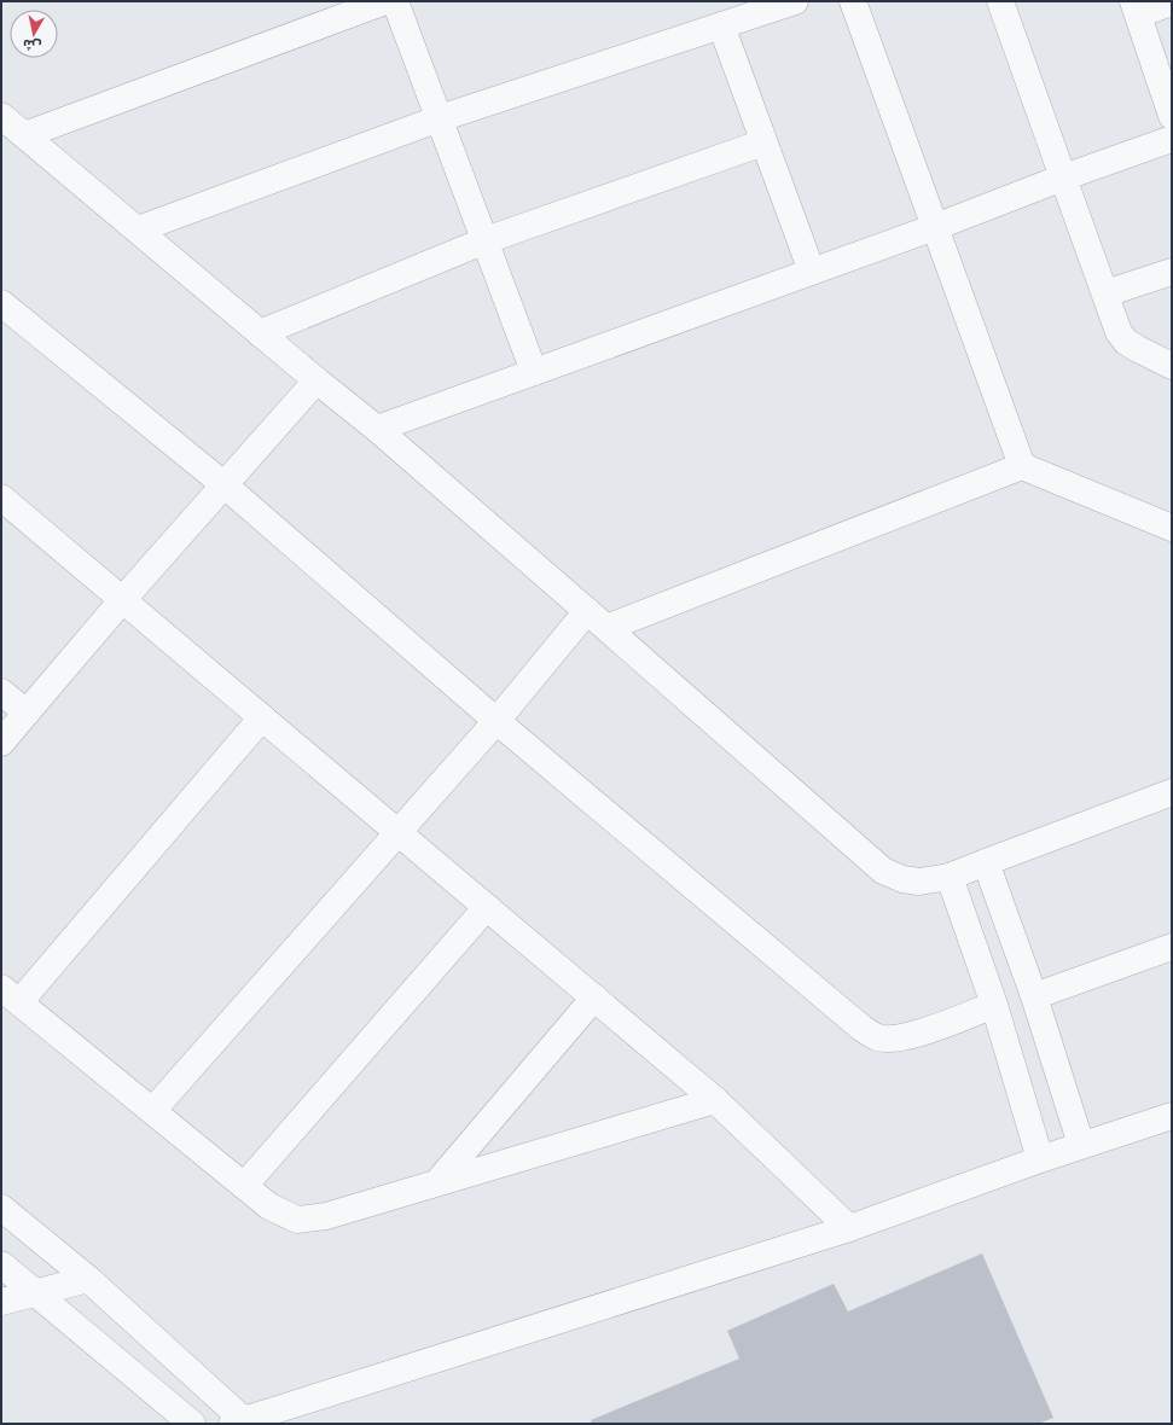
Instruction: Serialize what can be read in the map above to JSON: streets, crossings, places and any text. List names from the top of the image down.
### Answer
{
  "north": "bottom"
}
